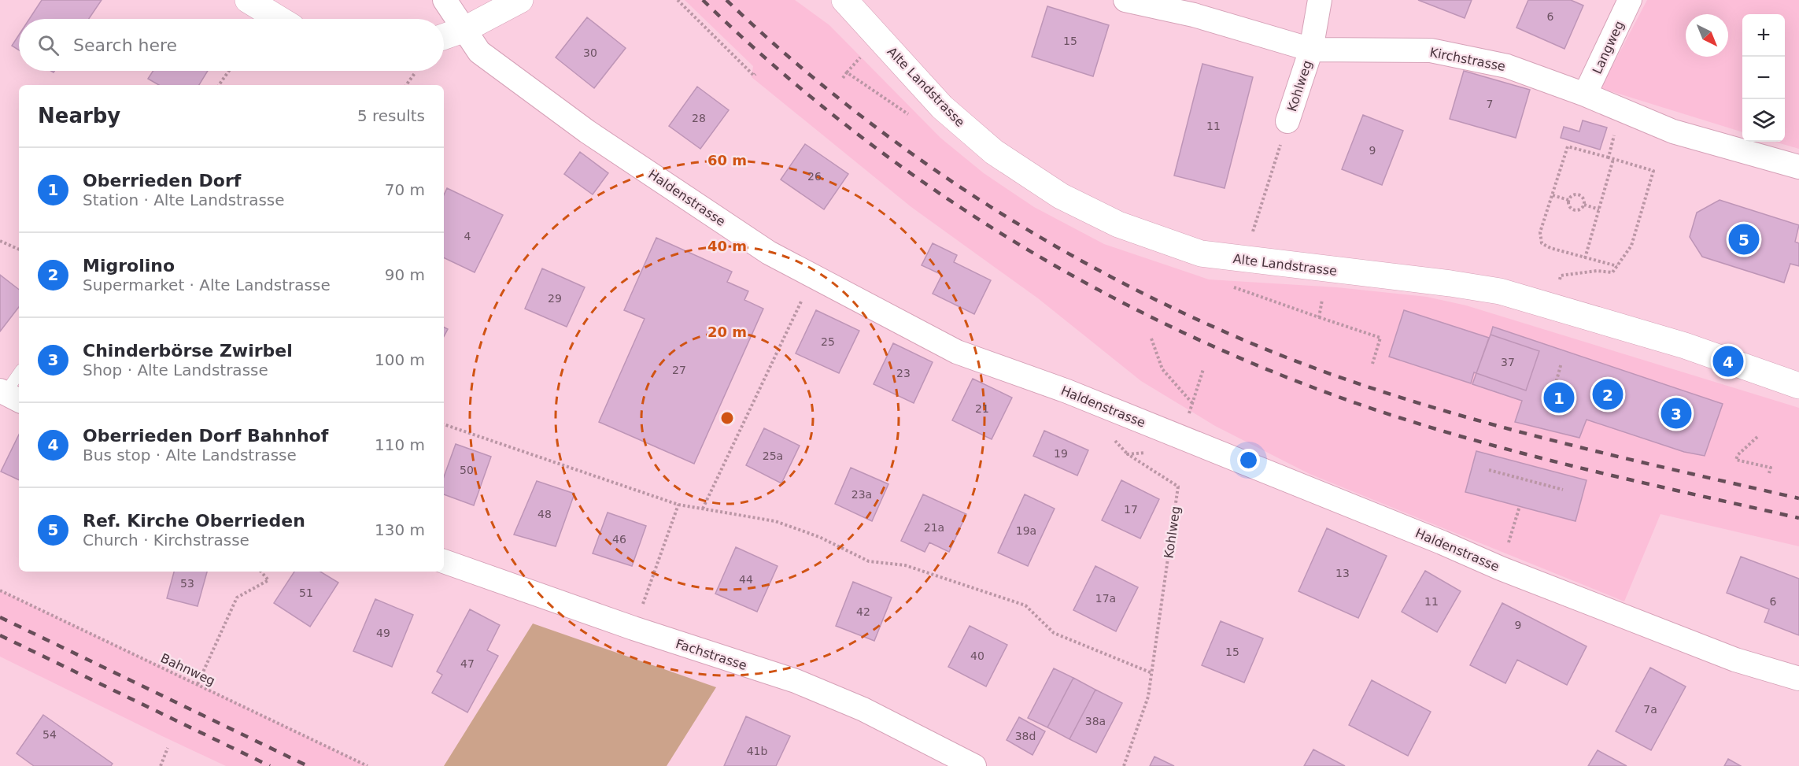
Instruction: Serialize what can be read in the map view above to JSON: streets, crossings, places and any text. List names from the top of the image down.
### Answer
{
  "streets": {
    "main road": ["Alte Landstrasse"],
    "street": [
      "Langweg",
      "Kirchstrasse",
      "Kohlweg",
      "Haldenstrasse",
      "Fachstrasse"
    ],
    "path": ["Bahnweg"]
  },
  "crossings": [
    ["Langweg", "Kirchstrasse"],
    ["Kirchstrasse", "Kohlweg"],
    ["Kohlweg", "Haldenstrasse"]
  ],
  "house_numbers": [
    "6",
    "15",
    "30",
    "7",
    "28",
    "11",
    "9",
    "26",
    "4",
    "29",
    "25",
    "37",
    "27",
    "23",
    "21",
    "19",
    "25a",
    "50",
    "23a",
    "17",
    "48",
    "21a",
    "19a",
    "46",
    "13",
    "44",
    "53",
    "51",
    "17a",
    "11",
    "6",
    "42",
    "9",
    "49",
    "15",
    "40",
    "47",
    "7a",
    "38a",
    "54",
    "38d",
    "41b"
  ],
  "north": "bottom right",
  "page": {
    "map_buttons": ["+", "−"],
    "search": "Search here",
    "heading": ["Nearby", "5 results"],
    "list": [
      {
        "mark": "1",
        "name": "Oberrieden Dorf",
        "note": "Station · Alte Landstrasse",
        "value": "70 m"
      },
      {
        "mark": "2",
        "name": "Migrolino",
        "note": "Supermarket · Alte Landstrasse",
        "value": "90 m"
      },
      {
        "mark": "3",
        "name": "Chinderbörse Zwirbel",
        "note": "Shop · Alte Landstrasse",
        "value": "100 m"
      },
      {
        "mark": "4",
        "name": "Oberrieden Dorf Bahnhof",
        "note": "Bus stop · Alte Landstrasse",
        "value": "110 m"
      },
      {
        "mark": "5",
        "name": "Ref. Kirche Oberrieden",
        "note": "Church · Kirchstrasse",
        "value": "130 m"
      }
    ],
    "pins": [
      "5",
      "4",
      "2",
      "1",
      "3"
    ]
  },
  "rings": ["60 m", "40 m", "20 m"]
}
